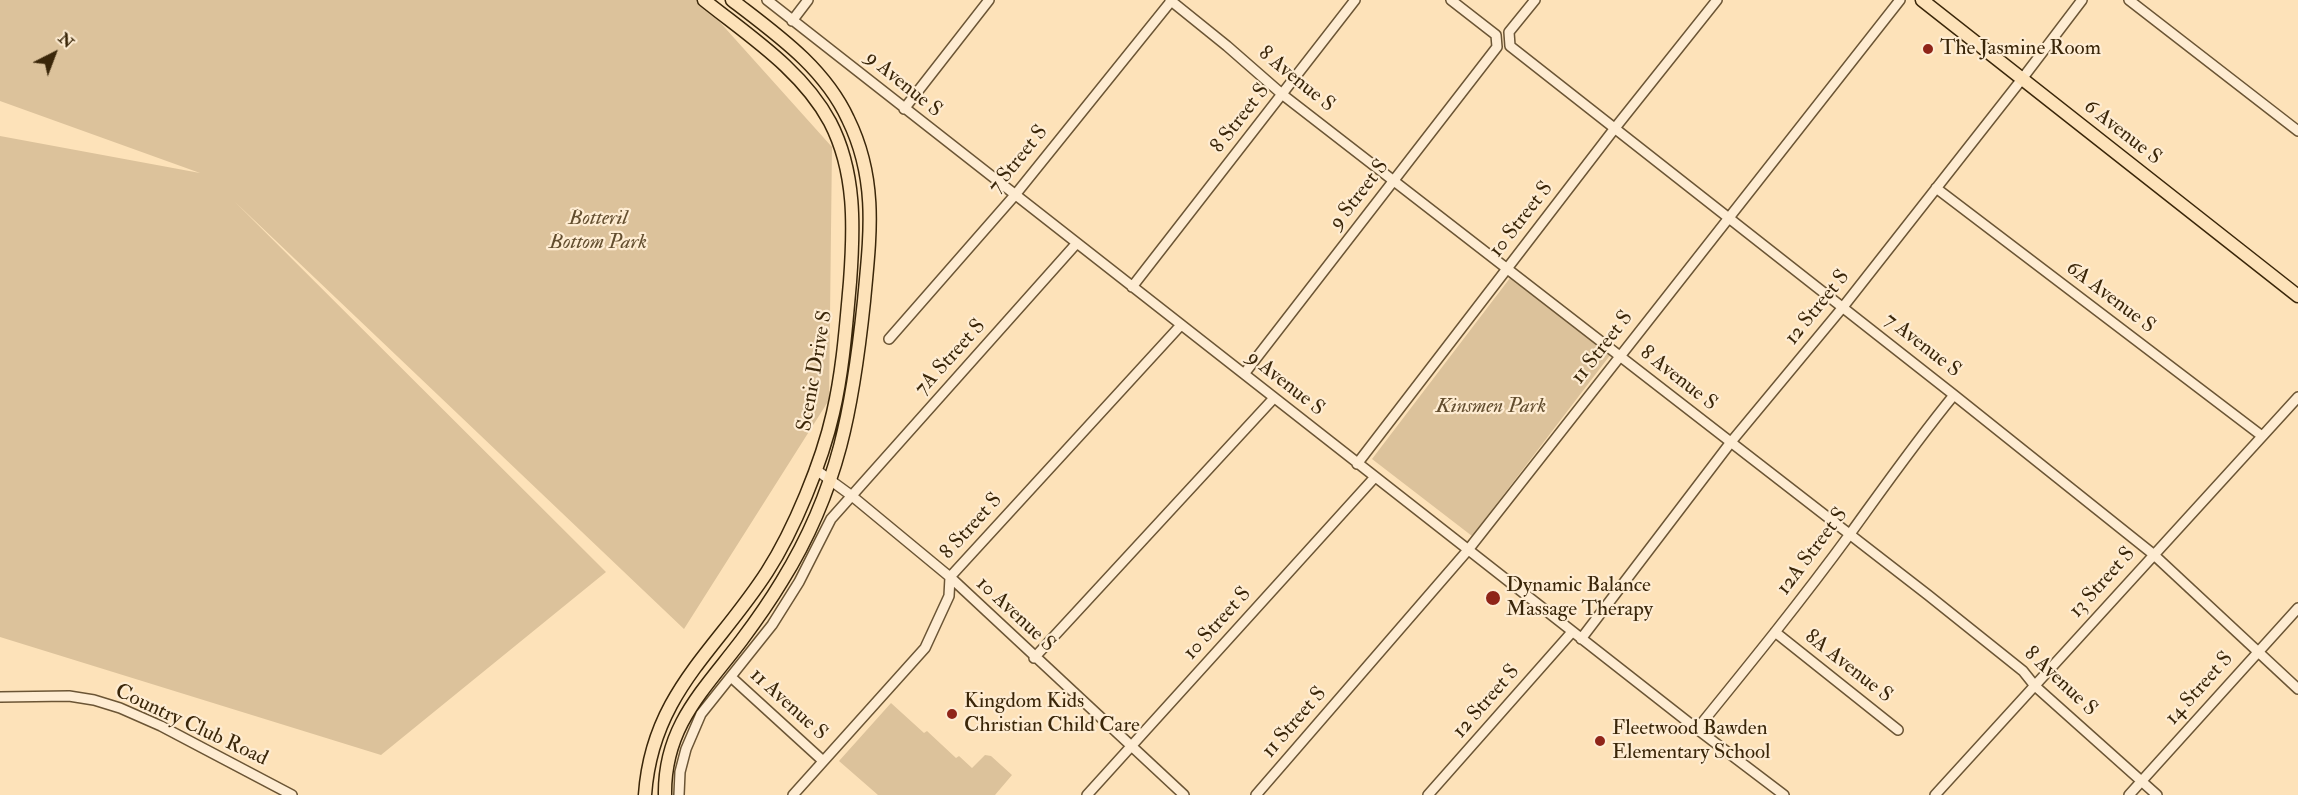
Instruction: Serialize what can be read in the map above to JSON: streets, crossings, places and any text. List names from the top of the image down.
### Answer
{
  "streets": {
    "main road": ["6 Avenue S", "Scenic Drive S"],
    "street": [
      "8 Avenue S",
      "9 Avenue S",
      "8 Street S",
      "7 Street S",
      "9 Street S",
      "10 Street S",
      "6A Avenue S",
      "12 Street S",
      "7 Avenue S",
      "11 Street S",
      "7A Street S",
      "12A Street S",
      "13 Street S",
      "10 Avenue S",
      "8A Avenue S",
      "14 Street S",
      "11 Avenue S",
      "Country Club Road"
    ]
  },
  "crossings": [
    ["8 Avenue S", "8 Street S"],
    ["8 Avenue S", "7 Street S"],
    ["8 Avenue S", "9 Street S"],
    ["8 Avenue S", "10 Street S"],
    ["8 Avenue S", "12 Street S"],
    ["8 Avenue S", "11 Street S"],
    ["8 Avenue S", "12A Street S"],
    ["8 Avenue S", "13 Street S"],
    ["8 Avenue S", "14 Street S"],
    ["9 Avenue S", "8 Street S"],
    ["9 Avenue S", "7 Street S"],
    ["9 Avenue S", "9 Street S"],
    ["9 Avenue S", "10 Street S"],
    ["9 Avenue S", "12 Street S"],
    ["9 Avenue S", "11 Street S"],
    ["9 Avenue S", "7A Street S"],
    ["9 Avenue S", "12A Street S"],
    ["8 Street S", "10 Avenue S"],
    ["8 Street S", "11 Avenue S"],
    ["6 Avenue S", "12 Street S"],
    ["10 Street S", "7 Avenue S"],
    ["10 Street S", "10 Avenue S"],
    ["6A Avenue S", "12 Street S"],
    ["6A Avenue S", "13 Street S"],
    ["12 Street S", "7 Avenue S"],
    ["7 Avenue S", "11 Street S"],
    ["7 Avenue S", "12A Street S"],
    ["7 Avenue S", "13 Street S"],
    ["7 Avenue S", "14 Street S"],
    ["7A Street S", "10 Avenue S"],
    ["Scenic Drive S", "10 Avenue S"],
    ["12A Street S", "8A Avenue S"]
  ],
  "parks": ["Botteril Bottom Park", "Kinsmen Park"],
  "places": [
    "The Jasmine Room",
    "Dynamic Balance Massage Therapy",
    "Kingdom Kids Christian Child Care",
    "Fleetwood Bawden Elementary School"
  ],
  "north": "top right"
}
